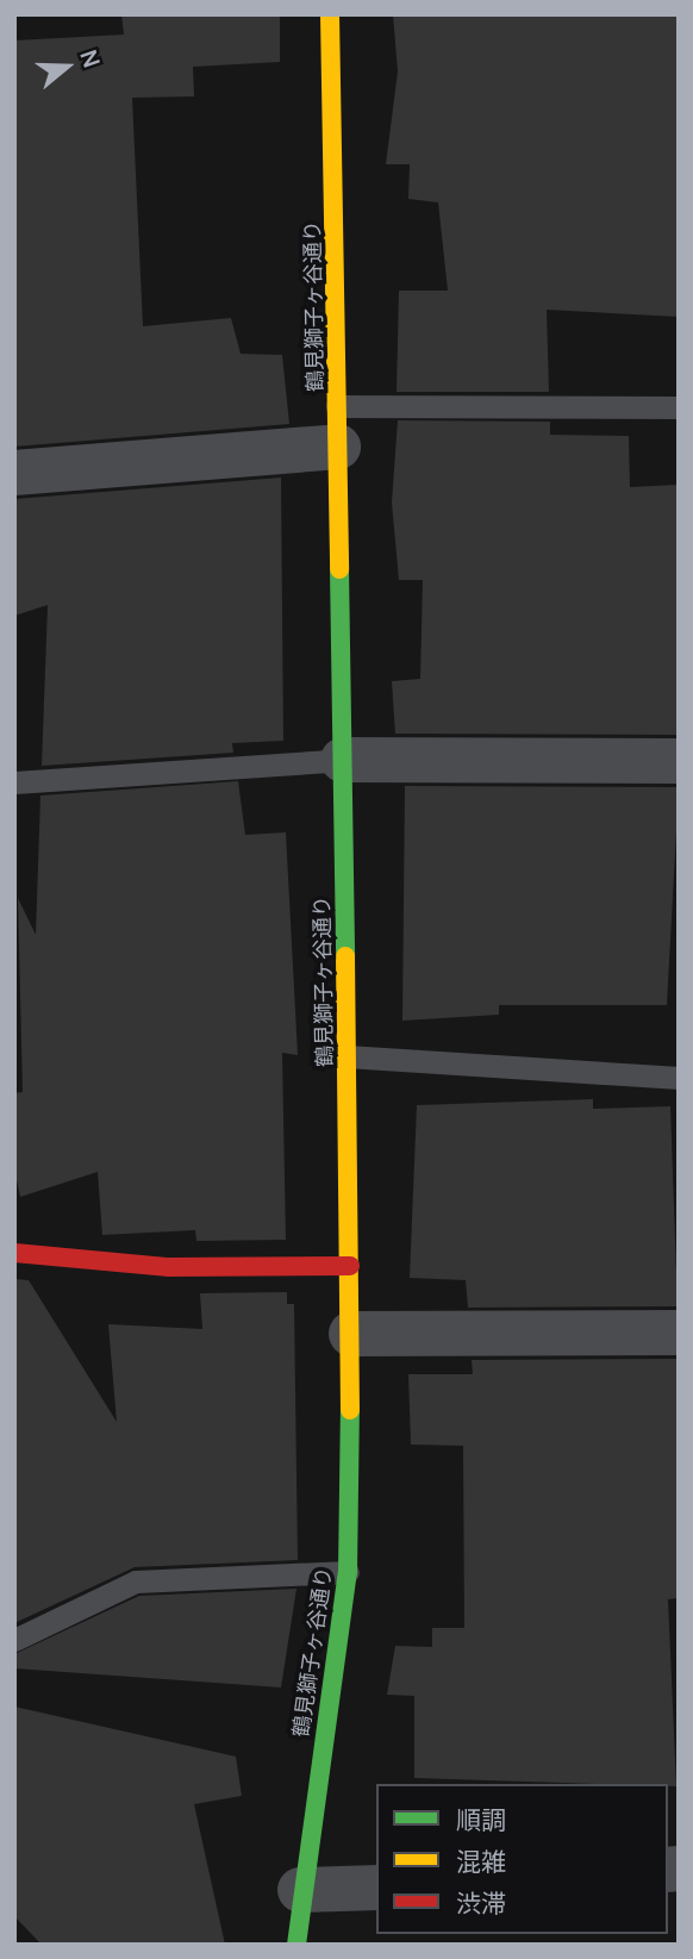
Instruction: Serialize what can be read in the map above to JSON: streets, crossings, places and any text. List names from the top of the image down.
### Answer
{
  "streets": {
    "street": ["鶴見獅子ヶ谷通り"]
  },
  "legend": ["順調", "混雑", "渋滞"],
  "north": "right"
}
